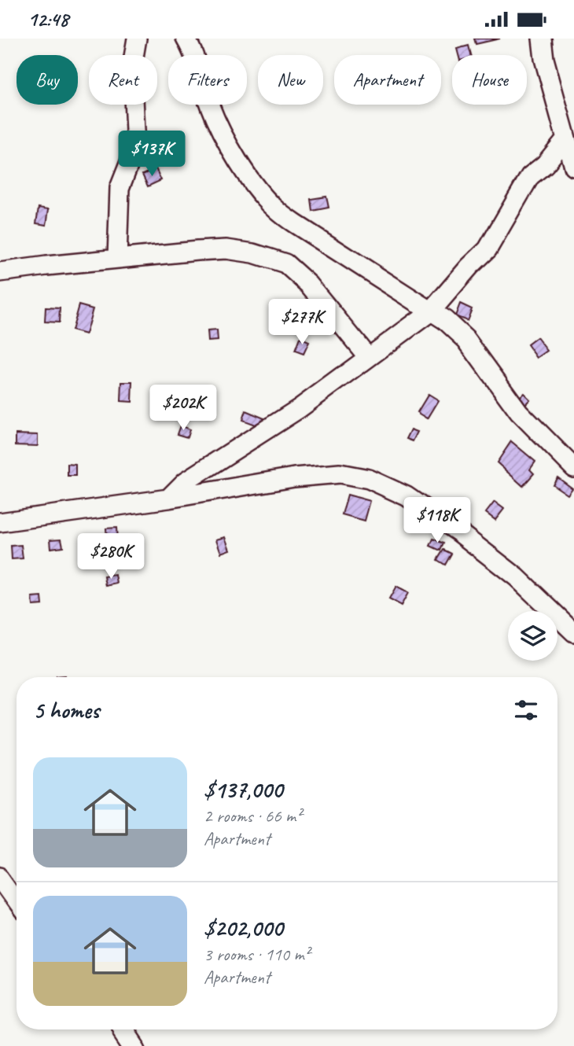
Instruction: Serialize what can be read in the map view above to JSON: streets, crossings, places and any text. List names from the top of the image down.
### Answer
{
  "page": {
    "status": "12:48",
    "chip": [
      "Buy",
      "Rent",
      "Filters",
      "New",
      "Apartment",
      "House"
    ],
    "price": [
      "$137K",
      "$277K",
      "$202K",
      "$118K",
      "$280K"
    ],
    "heading": "5 homes",
    "list": [
      {
        "name": "$137,000",
        "note": "2 rooms · 66 m² · Apartment"
      },
      {
        "name": "$202,000",
        "note": "3 rooms · 110 m² · Apartment"
      }
    ]
  }
}
